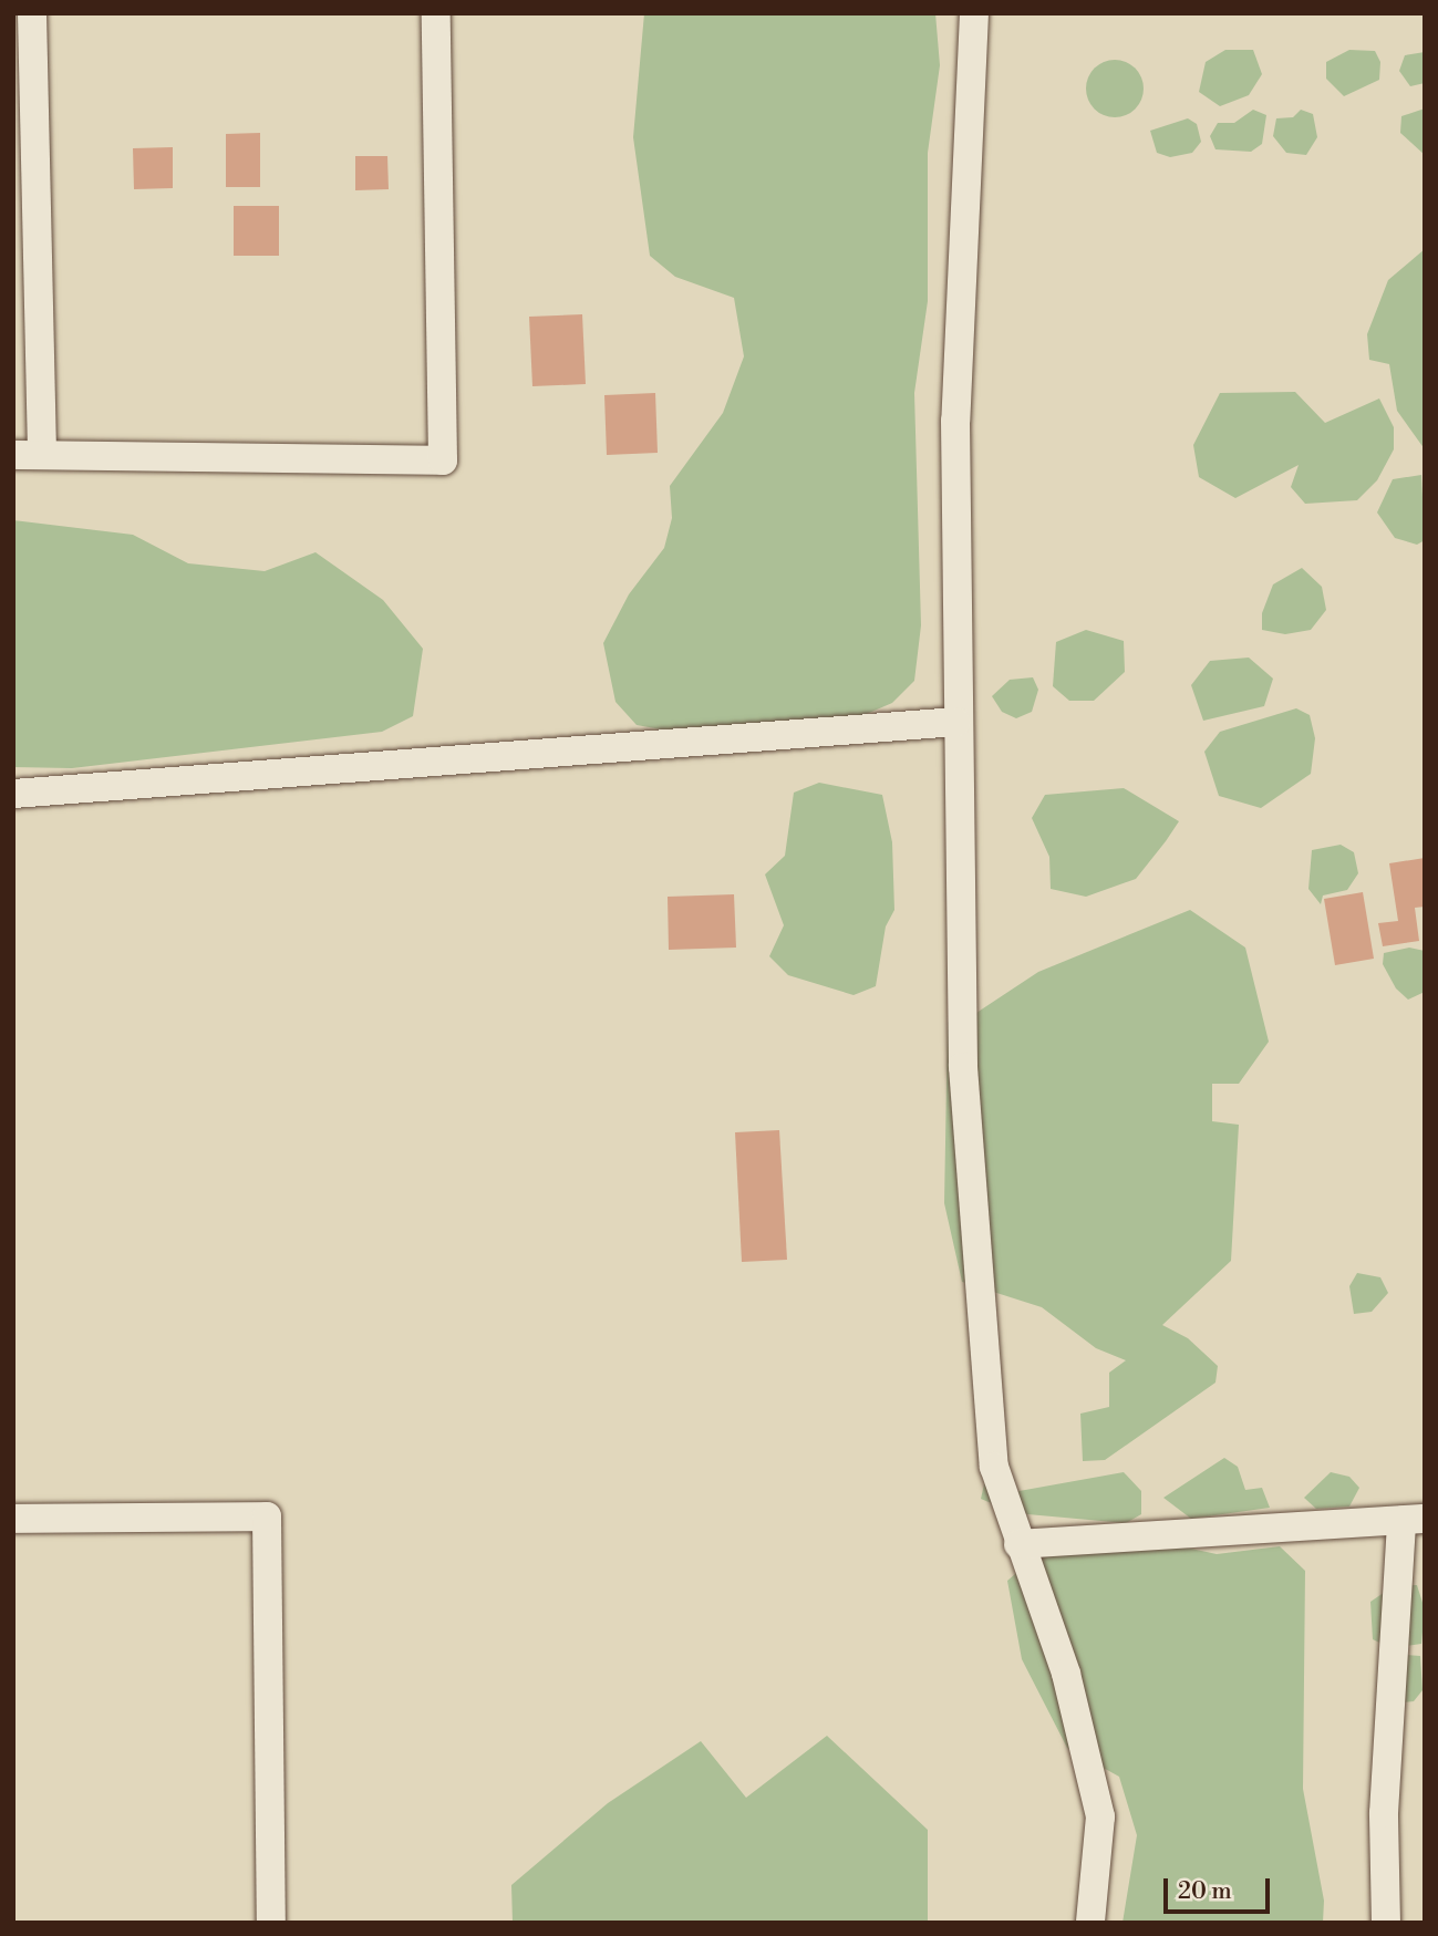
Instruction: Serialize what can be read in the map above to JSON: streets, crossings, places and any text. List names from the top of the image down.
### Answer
{
  "scale_bar": "20 m"
}
